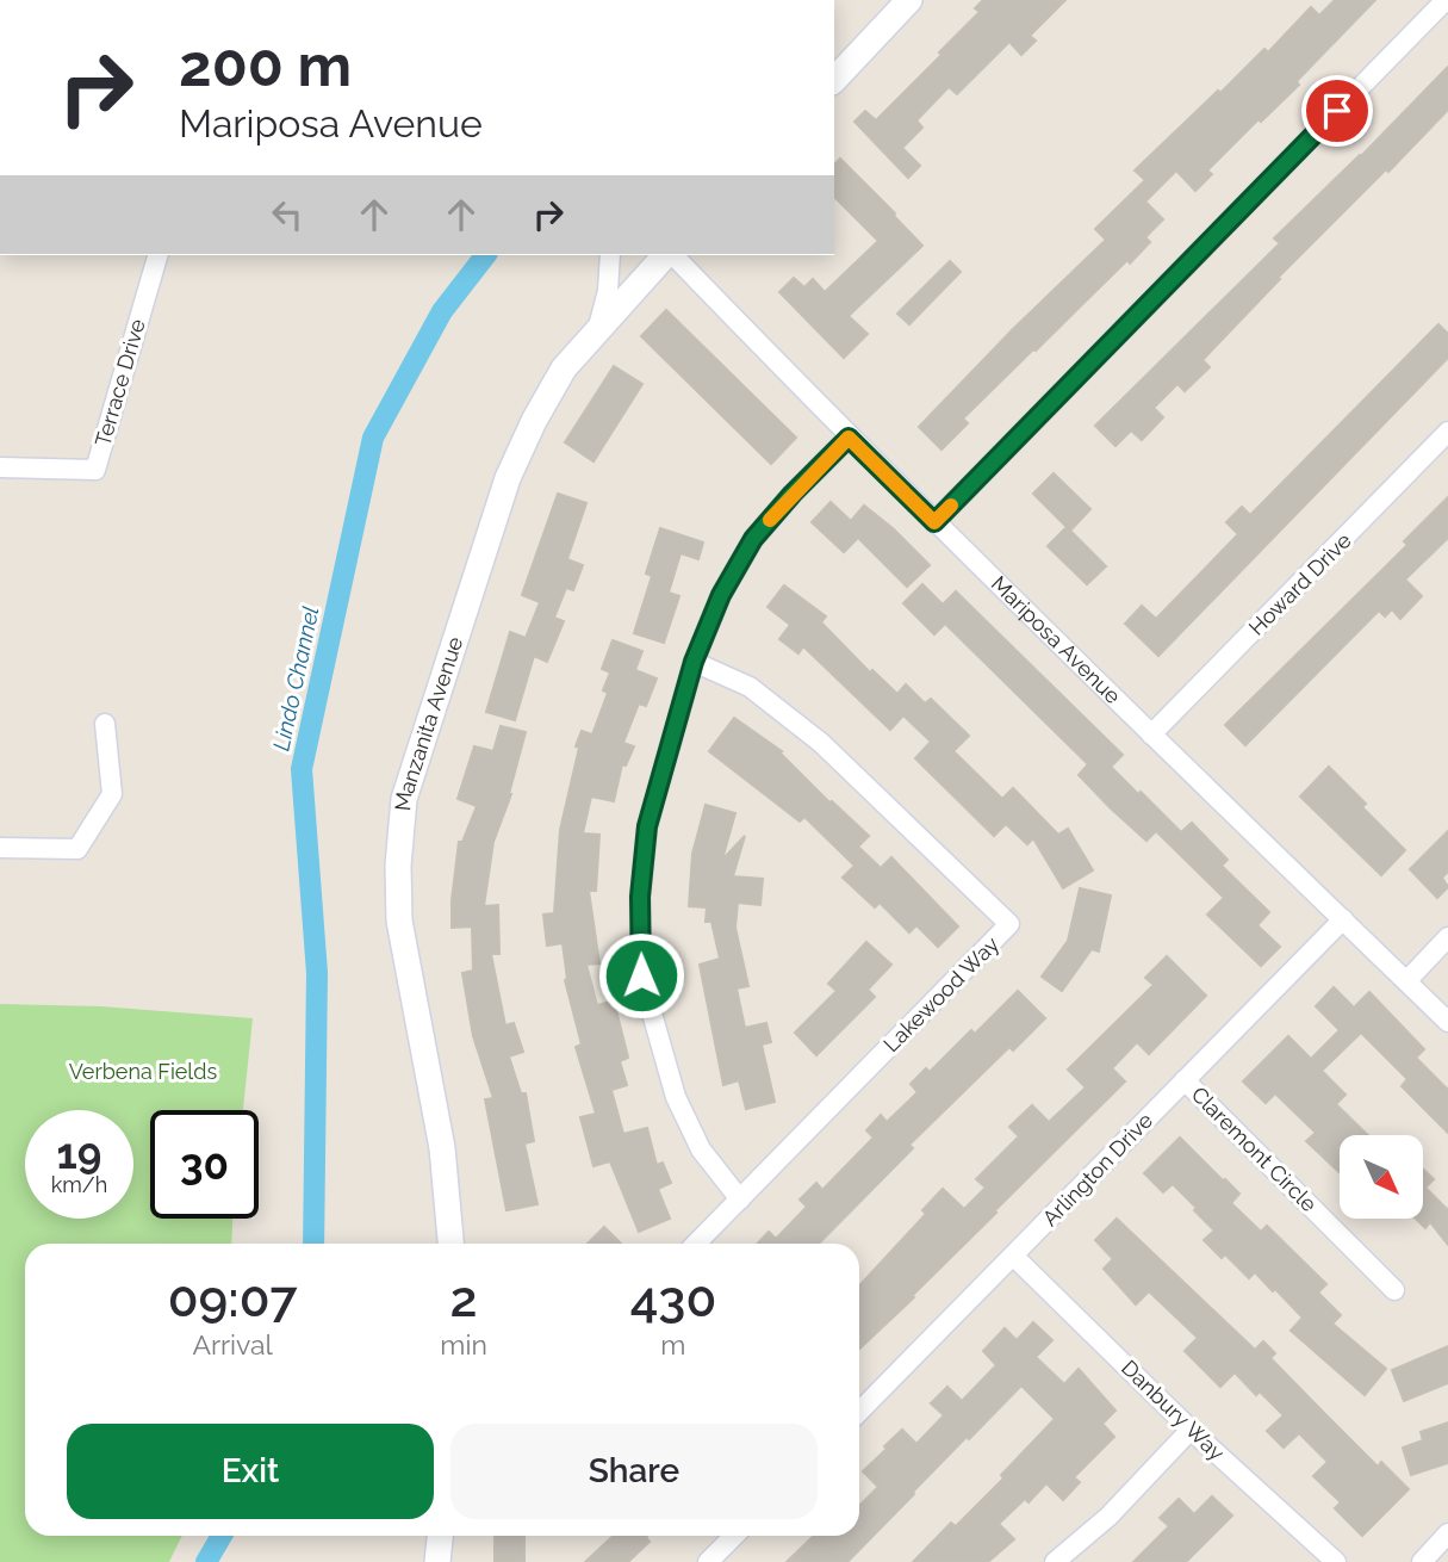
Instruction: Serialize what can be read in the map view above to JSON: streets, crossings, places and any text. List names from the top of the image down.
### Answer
{
  "streets": {
    "street": [
      "Terrace Drive",
      "Howard Drive",
      "Mariposa Avenue",
      "Manzanita Avenue",
      "Lakewood Way",
      "Claremont Circle",
      "Arlington Drive",
      "Danbury Way"
    ]
  },
  "crossings": [
    ["Howard Drive", "Mariposa Avenue"],
    ["Mariposa Avenue", "Arlington Drive"],
    ["Claremont Circle", "Arlington Drive"],
    ["Arlington Drive", "Danbury Way"]
  ],
  "water": ["Lindo Channel"],
  "parks": ["Verbena Fields"],
  "north": "bottom right",
  "page": {
    "turn": ["200 m", "Mariposa Avenue"],
    "speed": "19 km/h",
    "limit": "30",
    "eta": [
      "09:07",
      "Arrival",
      "2",
      "min",
      "430",
      "m"
    ],
    "buttons": ["Exit", "Share"]
  }
}
